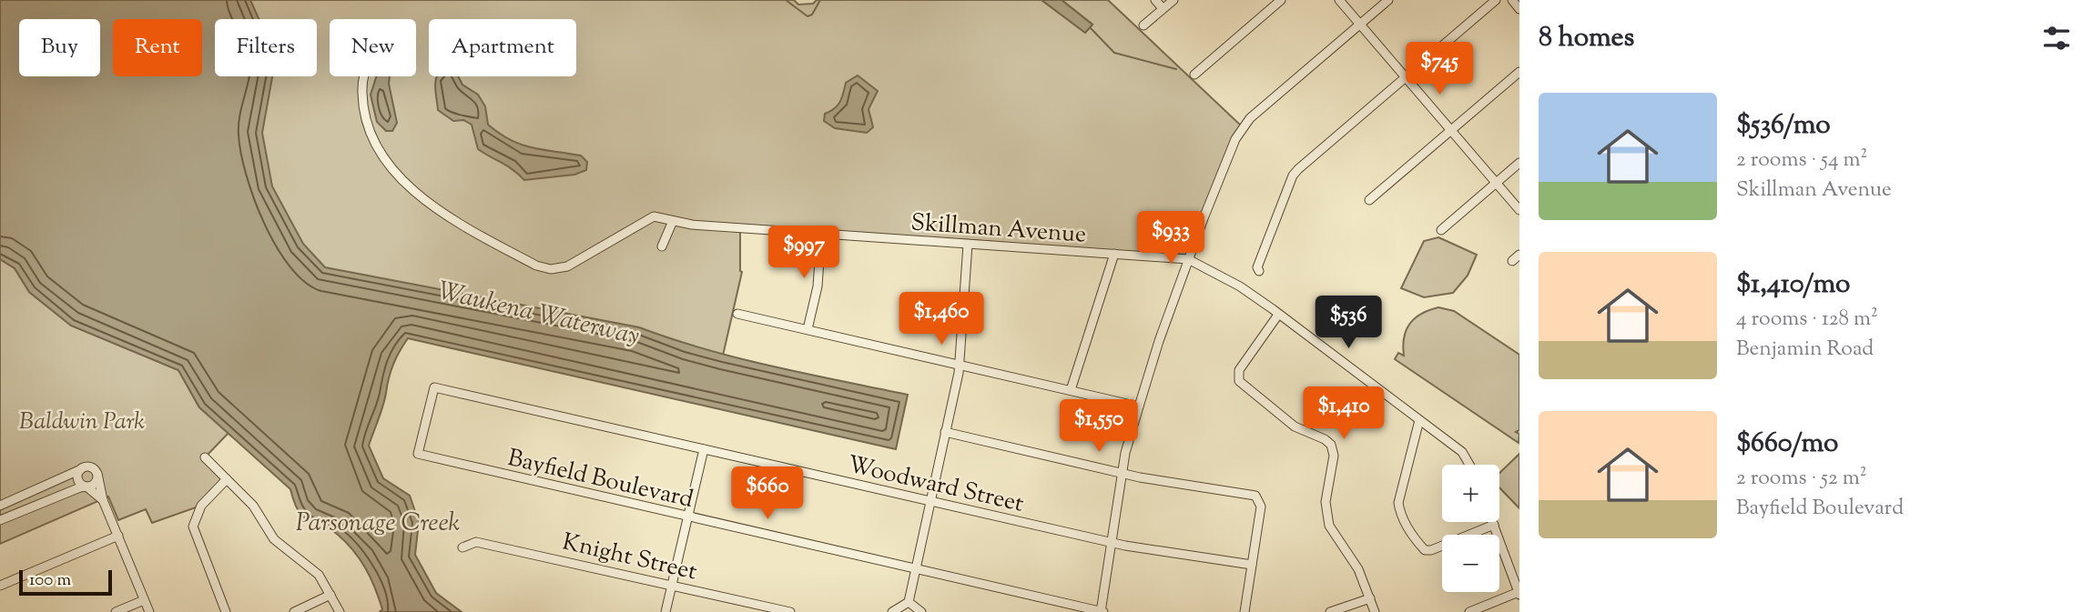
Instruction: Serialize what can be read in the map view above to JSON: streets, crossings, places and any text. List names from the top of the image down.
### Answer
{
  "streets": {
    "street": [
      "Skillman Avenue",
      "Bayfield Boulevard",
      "Woodward Street",
      "Knight Street"
    ]
  },
  "crossings": [
    ["Bayfield Boulevard", "Woodward Street"]
  ],
  "water": ["Waukena Waterway", "Parsonage Creek"],
  "parks": ["Baldwin Park"],
  "scale_bar": "100 m",
  "page": {
    "heading": "8 homes",
    "chip": [
      "Buy",
      "Rent",
      "Filters",
      "New",
      "Apartment"
    ],
    "price": [
      "$745",
      "$933",
      "$997",
      "$1,460",
      "$536",
      "$1,410",
      "$1,550",
      "$660"
    ],
    "list": [
      {
        "name": "$536/mo",
        "note": "2 rooms · 54 m² · Skillman Avenue"
      },
      {
        "name": "$1,410/mo",
        "note": "4 rooms · 128 m² · Benjamin Road"
      },
      {
        "name": "$660/mo",
        "note": "2 rooms · 52 m² · Bayfield Boulevard"
      }
    ],
    "map_buttons": ["+", "−"],
    "scale": "100 m"
  }
}
